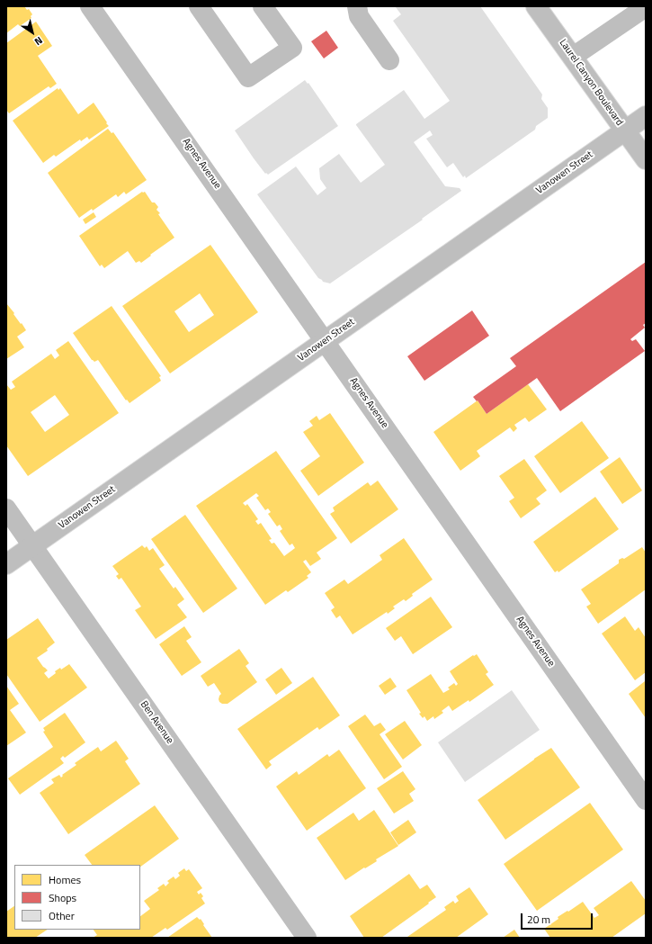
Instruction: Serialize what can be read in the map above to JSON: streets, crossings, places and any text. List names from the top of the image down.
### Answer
{
  "streets": {
    "street": [
      "Laurel Canyon Boulevard",
      "Agnes Avenue",
      "Vanowen Street",
      "Ben Avenue"
    ]
  },
  "crossings": [
    ["Laurel Canyon Boulevard", "Vanowen Street"],
    ["Agnes Avenue", "Vanowen Street"],
    ["Vanowen Street", "Ben Avenue"]
  ],
  "legend": ["Homes", "Shops", "Other"],
  "scale_bar": "20 m",
  "north": "bottom right"
}
